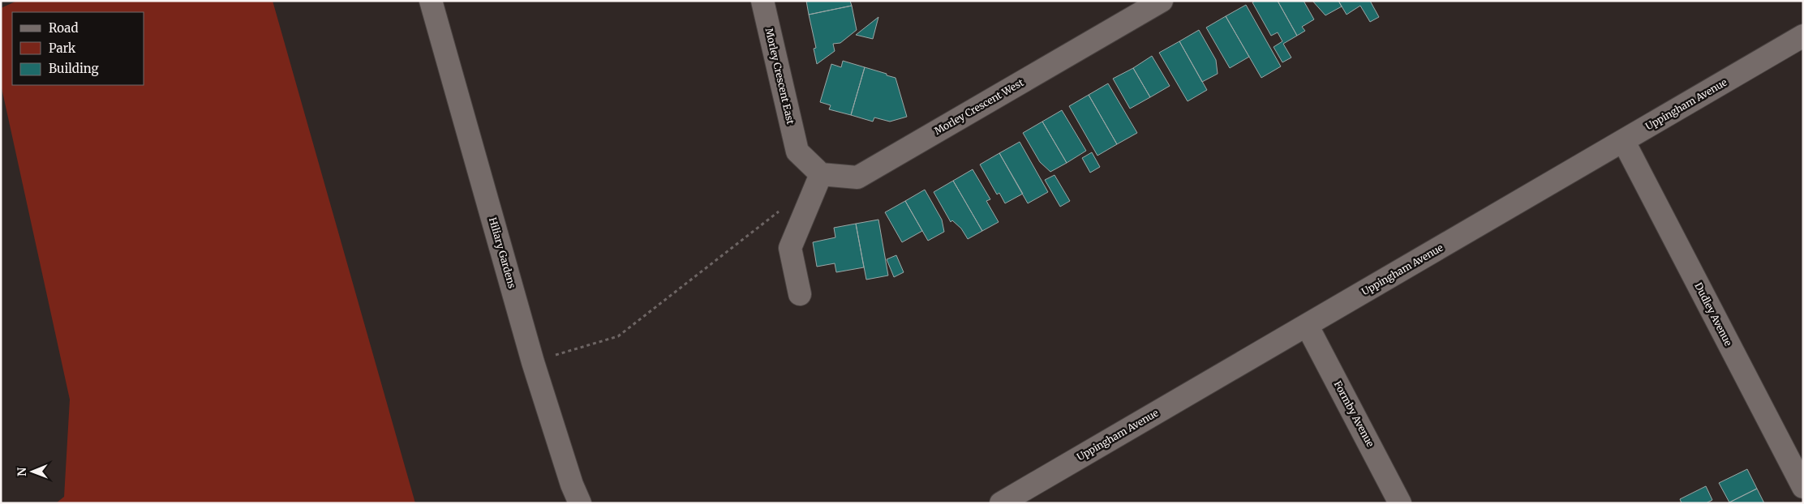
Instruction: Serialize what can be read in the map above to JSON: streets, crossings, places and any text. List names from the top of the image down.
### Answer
{
  "streets": {
    "street": [
      "Morley Crescent East",
      "Uppingham Avenue",
      "Morley Crescent West",
      "Hiliary Gardens",
      "Dudley Avenue",
      "Formby Avenue"
    ]
  },
  "crossings": [
    ["Morley Crescent East", "Morley Crescent West"],
    ["Uppingham Avenue", "Dudley Avenue"],
    ["Uppingham Avenue", "Formby Avenue"]
  ],
  "legend": ["Road", "Park", "Building"],
  "north": "left"
}
